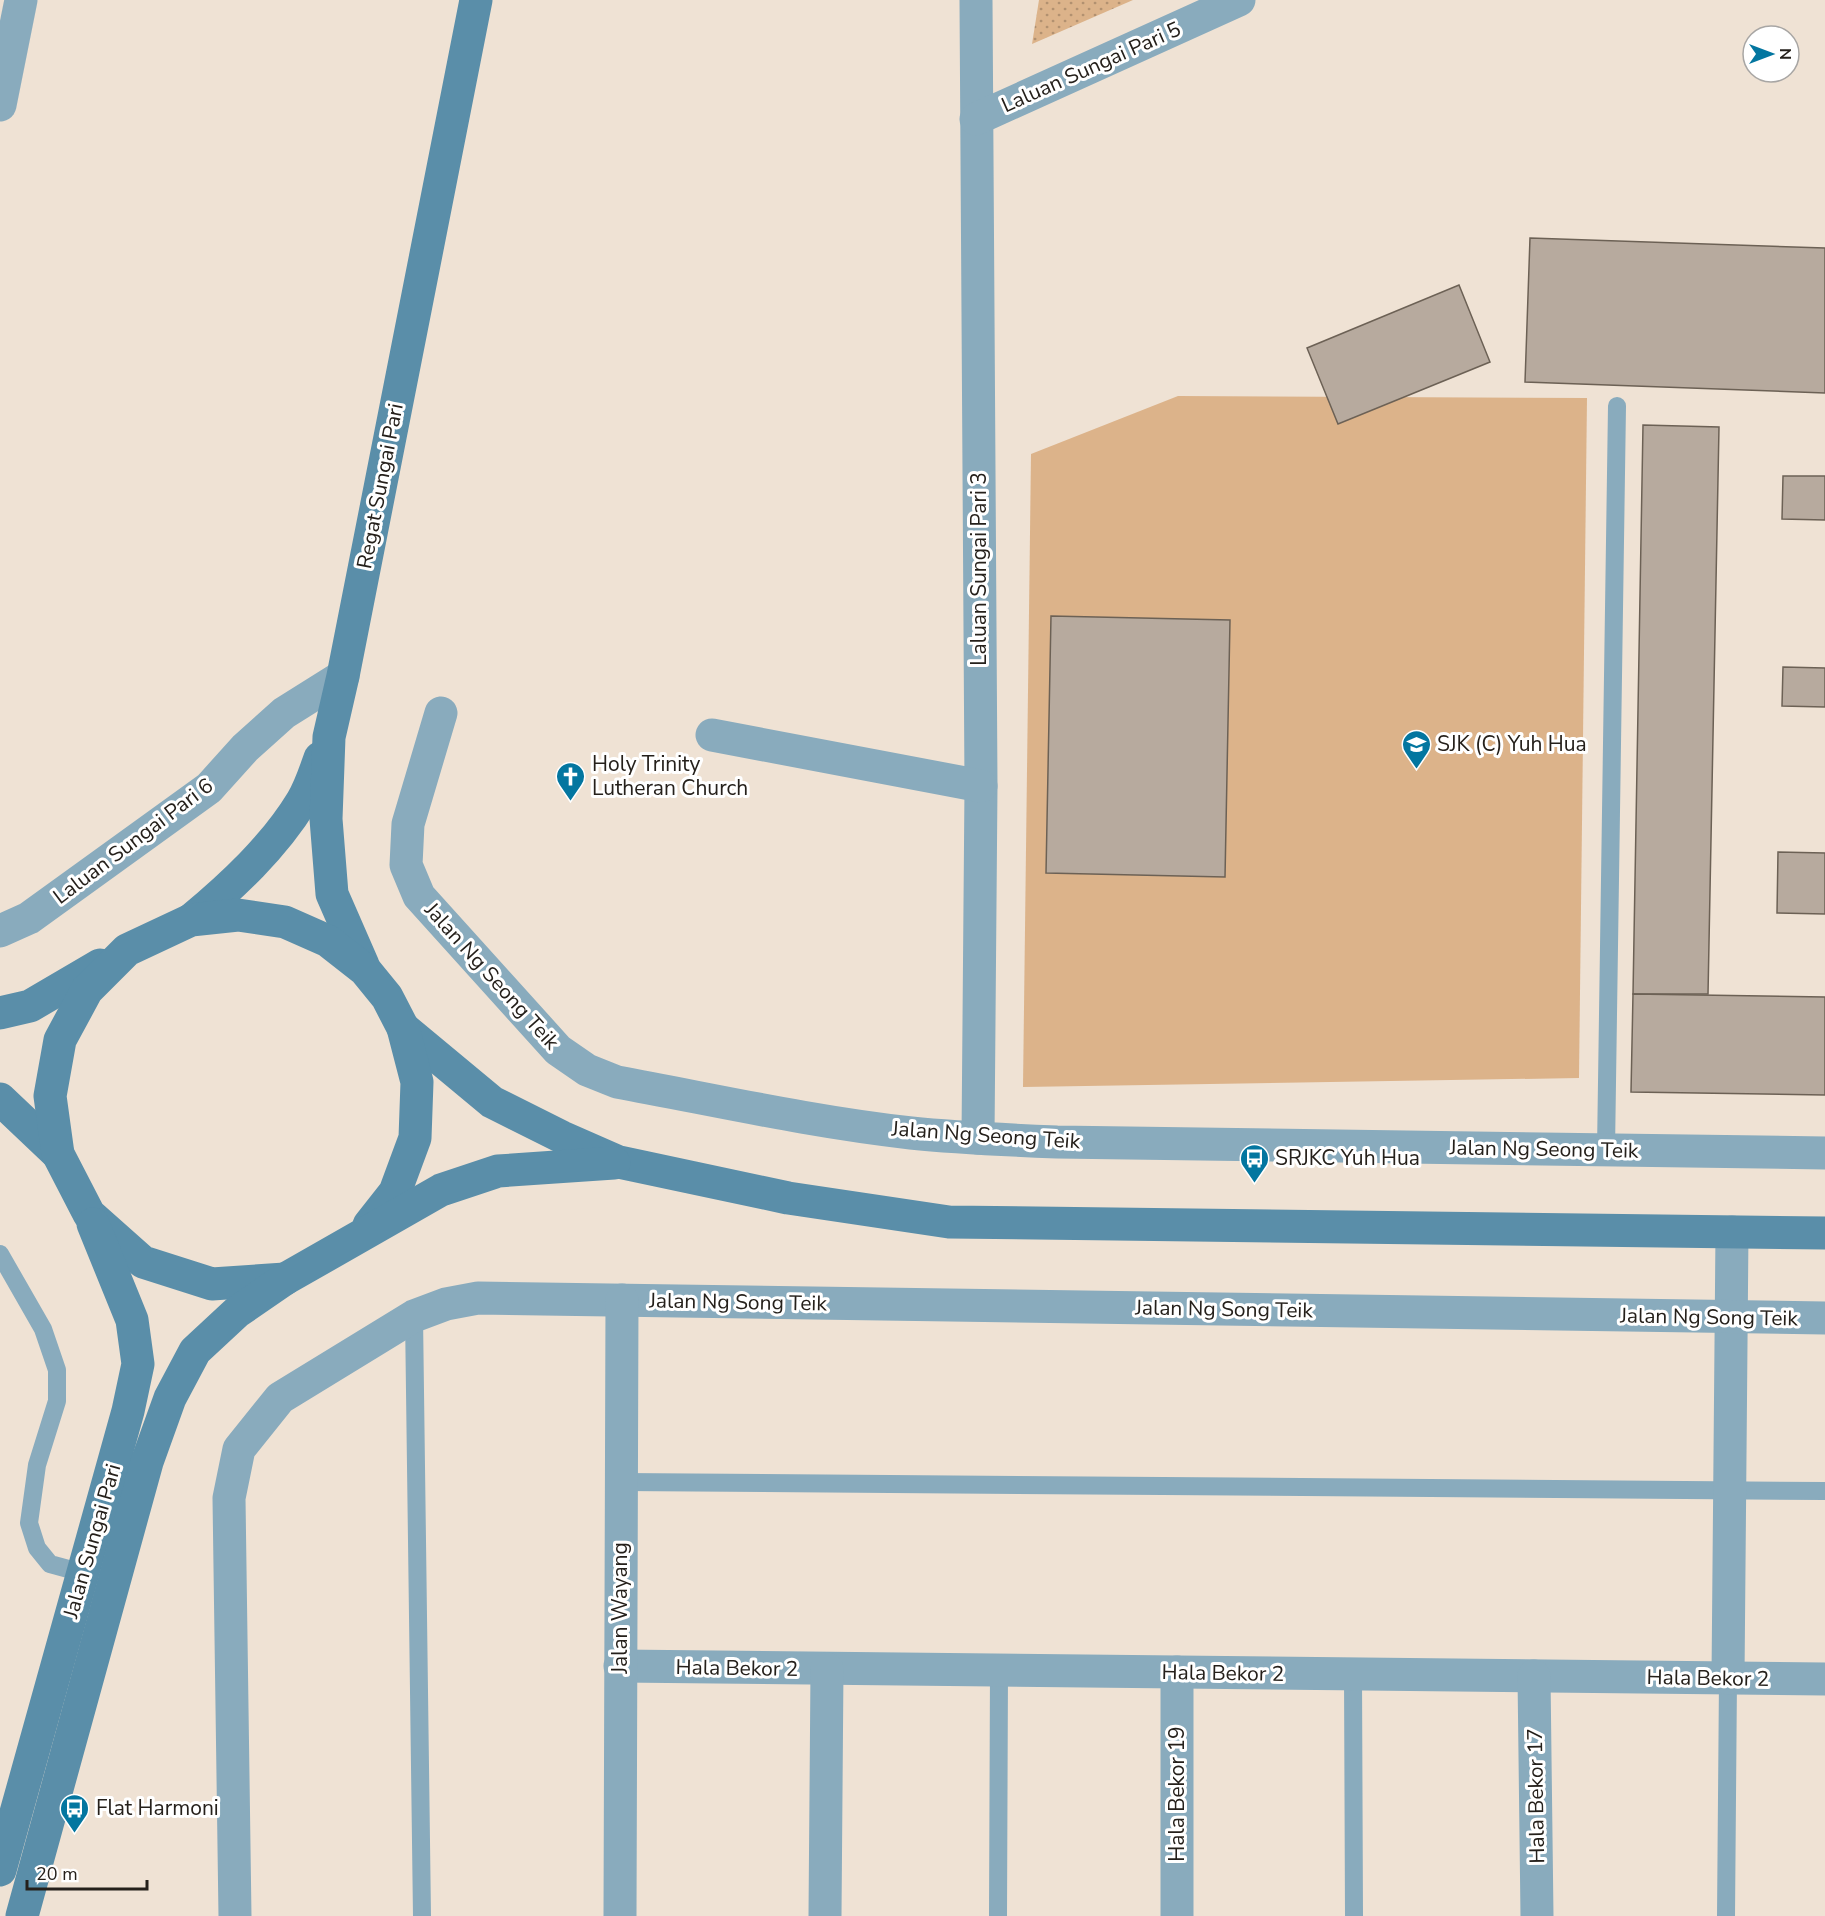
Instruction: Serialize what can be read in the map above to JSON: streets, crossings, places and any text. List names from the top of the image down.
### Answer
{
  "streets": {
    "main road": ["Regat Sungai Pari", "Jalan Sungai Pari"],
    "street": [
      "Laluan Sungai Pari 5",
      "Laluan Sungai Pari 3",
      "Laluan Sungai Pari 6",
      "Jalan Ng Seong Teik",
      "Jalan Ng Song Teik",
      "Jalan Wayang",
      "Hala Bekor 2",
      "Hala Bekor 19",
      "Hala Bekor 17"
    ]
  },
  "crossings": [
    ["Laluan Sungai Pari 5", "Laluan Sungai Pari 3"],
    ["Regat Sungai Pari", "Laluan Sungai Pari 6"],
    ["Laluan Sungai Pari 3", "Jalan Ng Seong Teik"],
    ["Jalan Ng Song Teik", "Jalan Wayang"],
    ["Jalan Wayang", "Hala Bekor 2"],
    ["Hala Bekor 2", "Hala Bekor 19"],
    ["Hala Bekor 2", "Hala Bekor 17"]
  ],
  "places": {
    "school or university": ["SJK (C) Yuh Hua"],
    "church": ["Holy Trinity Lutheran Church"],
    "bus stop": ["SRJKC Yuh Hua", "Flat Harmoni"]
  },
  "scale_bar": "20 m",
  "north": "right"
}
